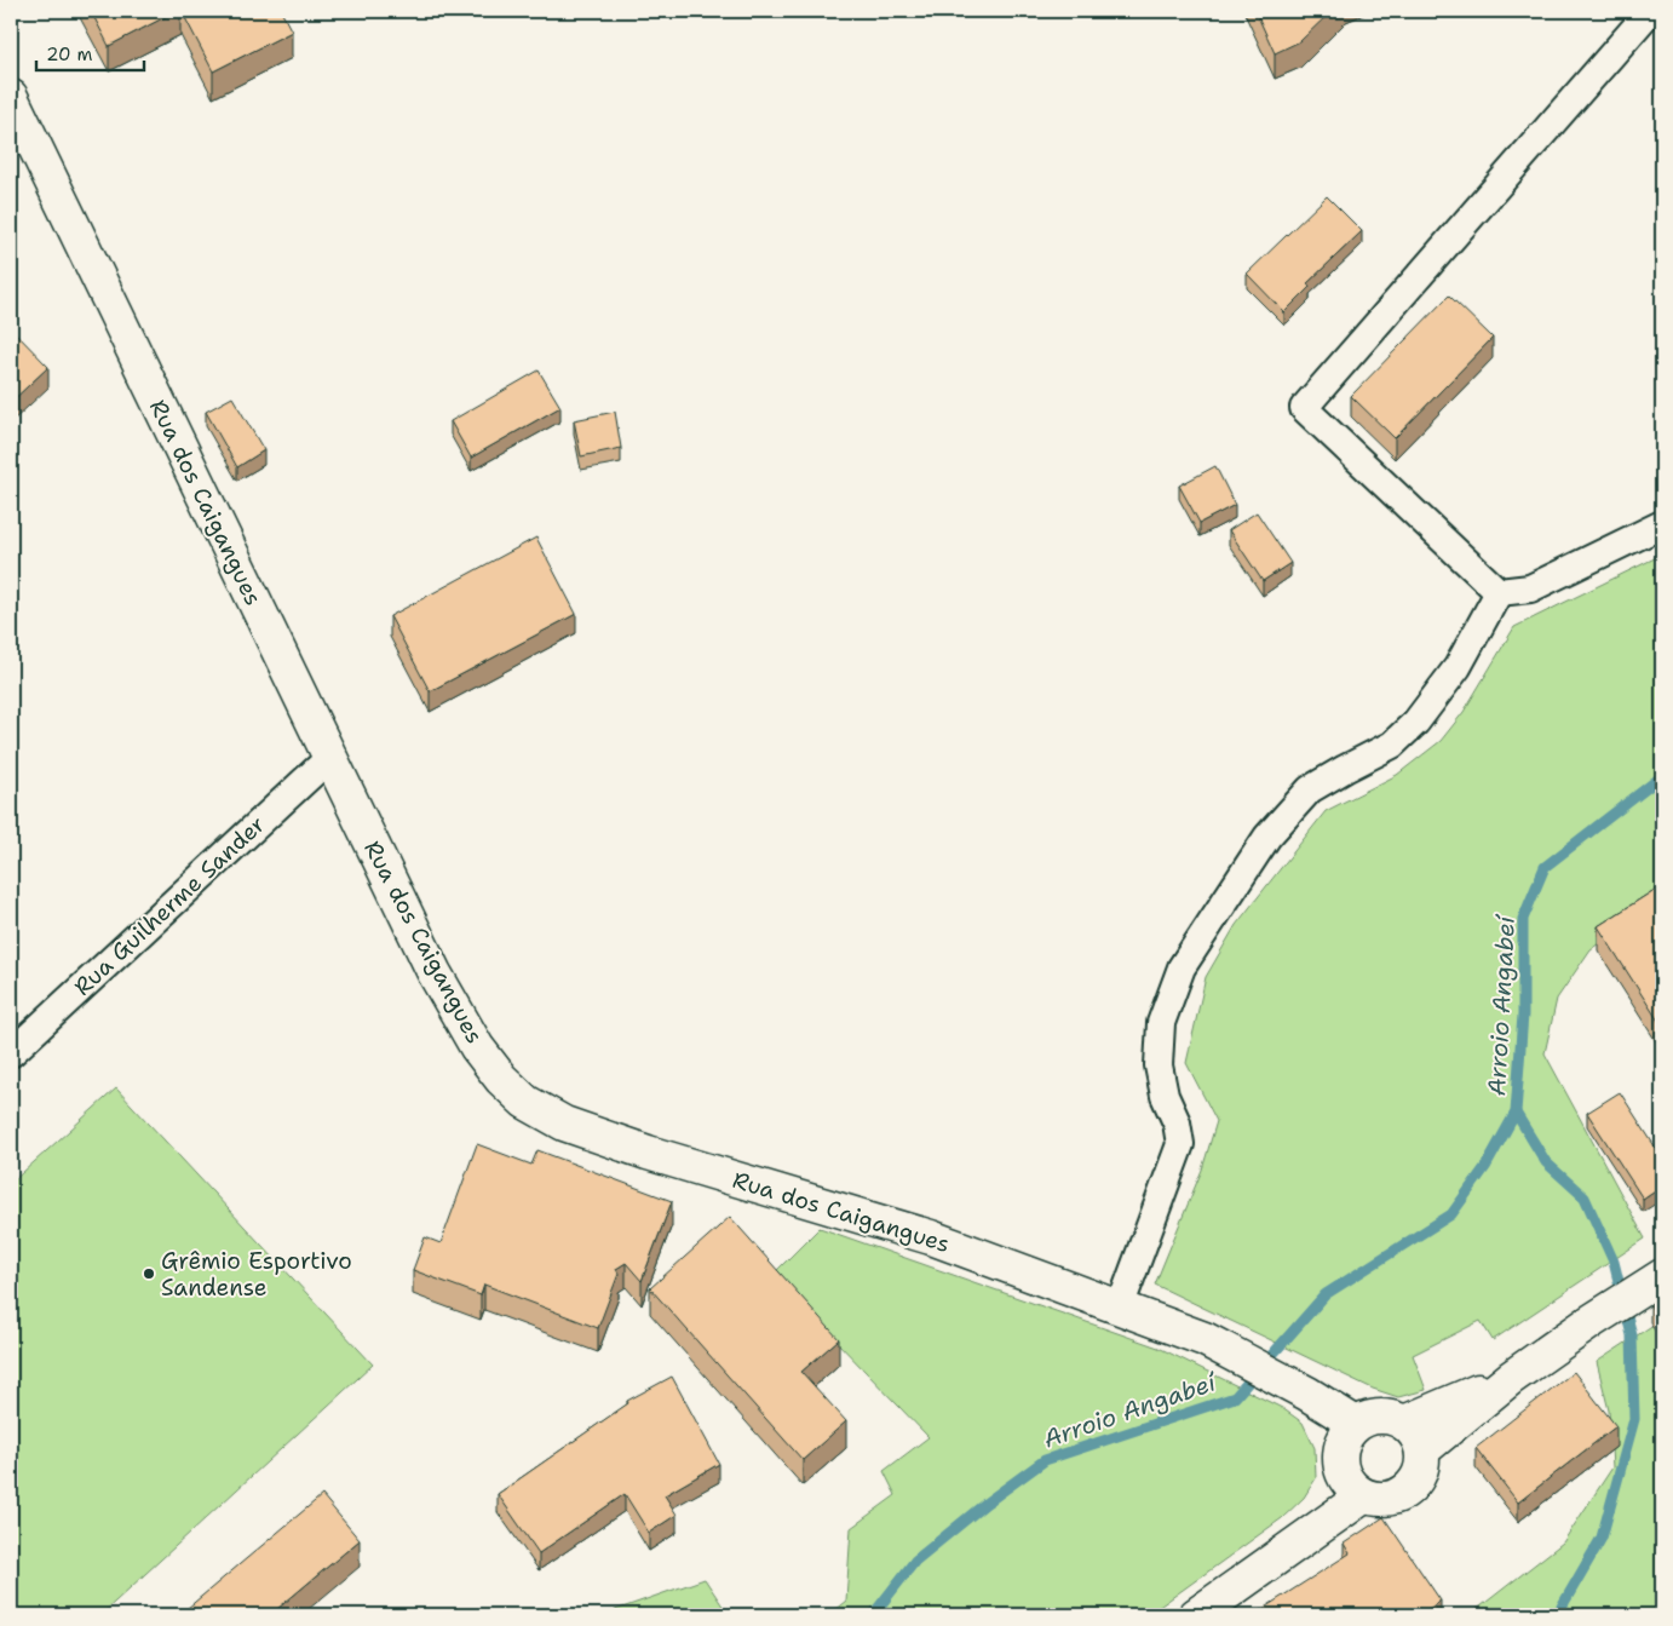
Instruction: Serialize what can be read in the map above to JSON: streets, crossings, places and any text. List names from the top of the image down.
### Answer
{
  "streets": {
    "street": ["Rua dos Caigangues", "Rua Guilherme Sander"]
  },
  "crossings": [
    ["Rua dos Caigangues", "Rua Guilherme Sander"]
  ],
  "water": ["Arroio Angabeí"],
  "places": ["Grêmio Esportivo Sandense"],
  "scale_bar": "20 m"
}
